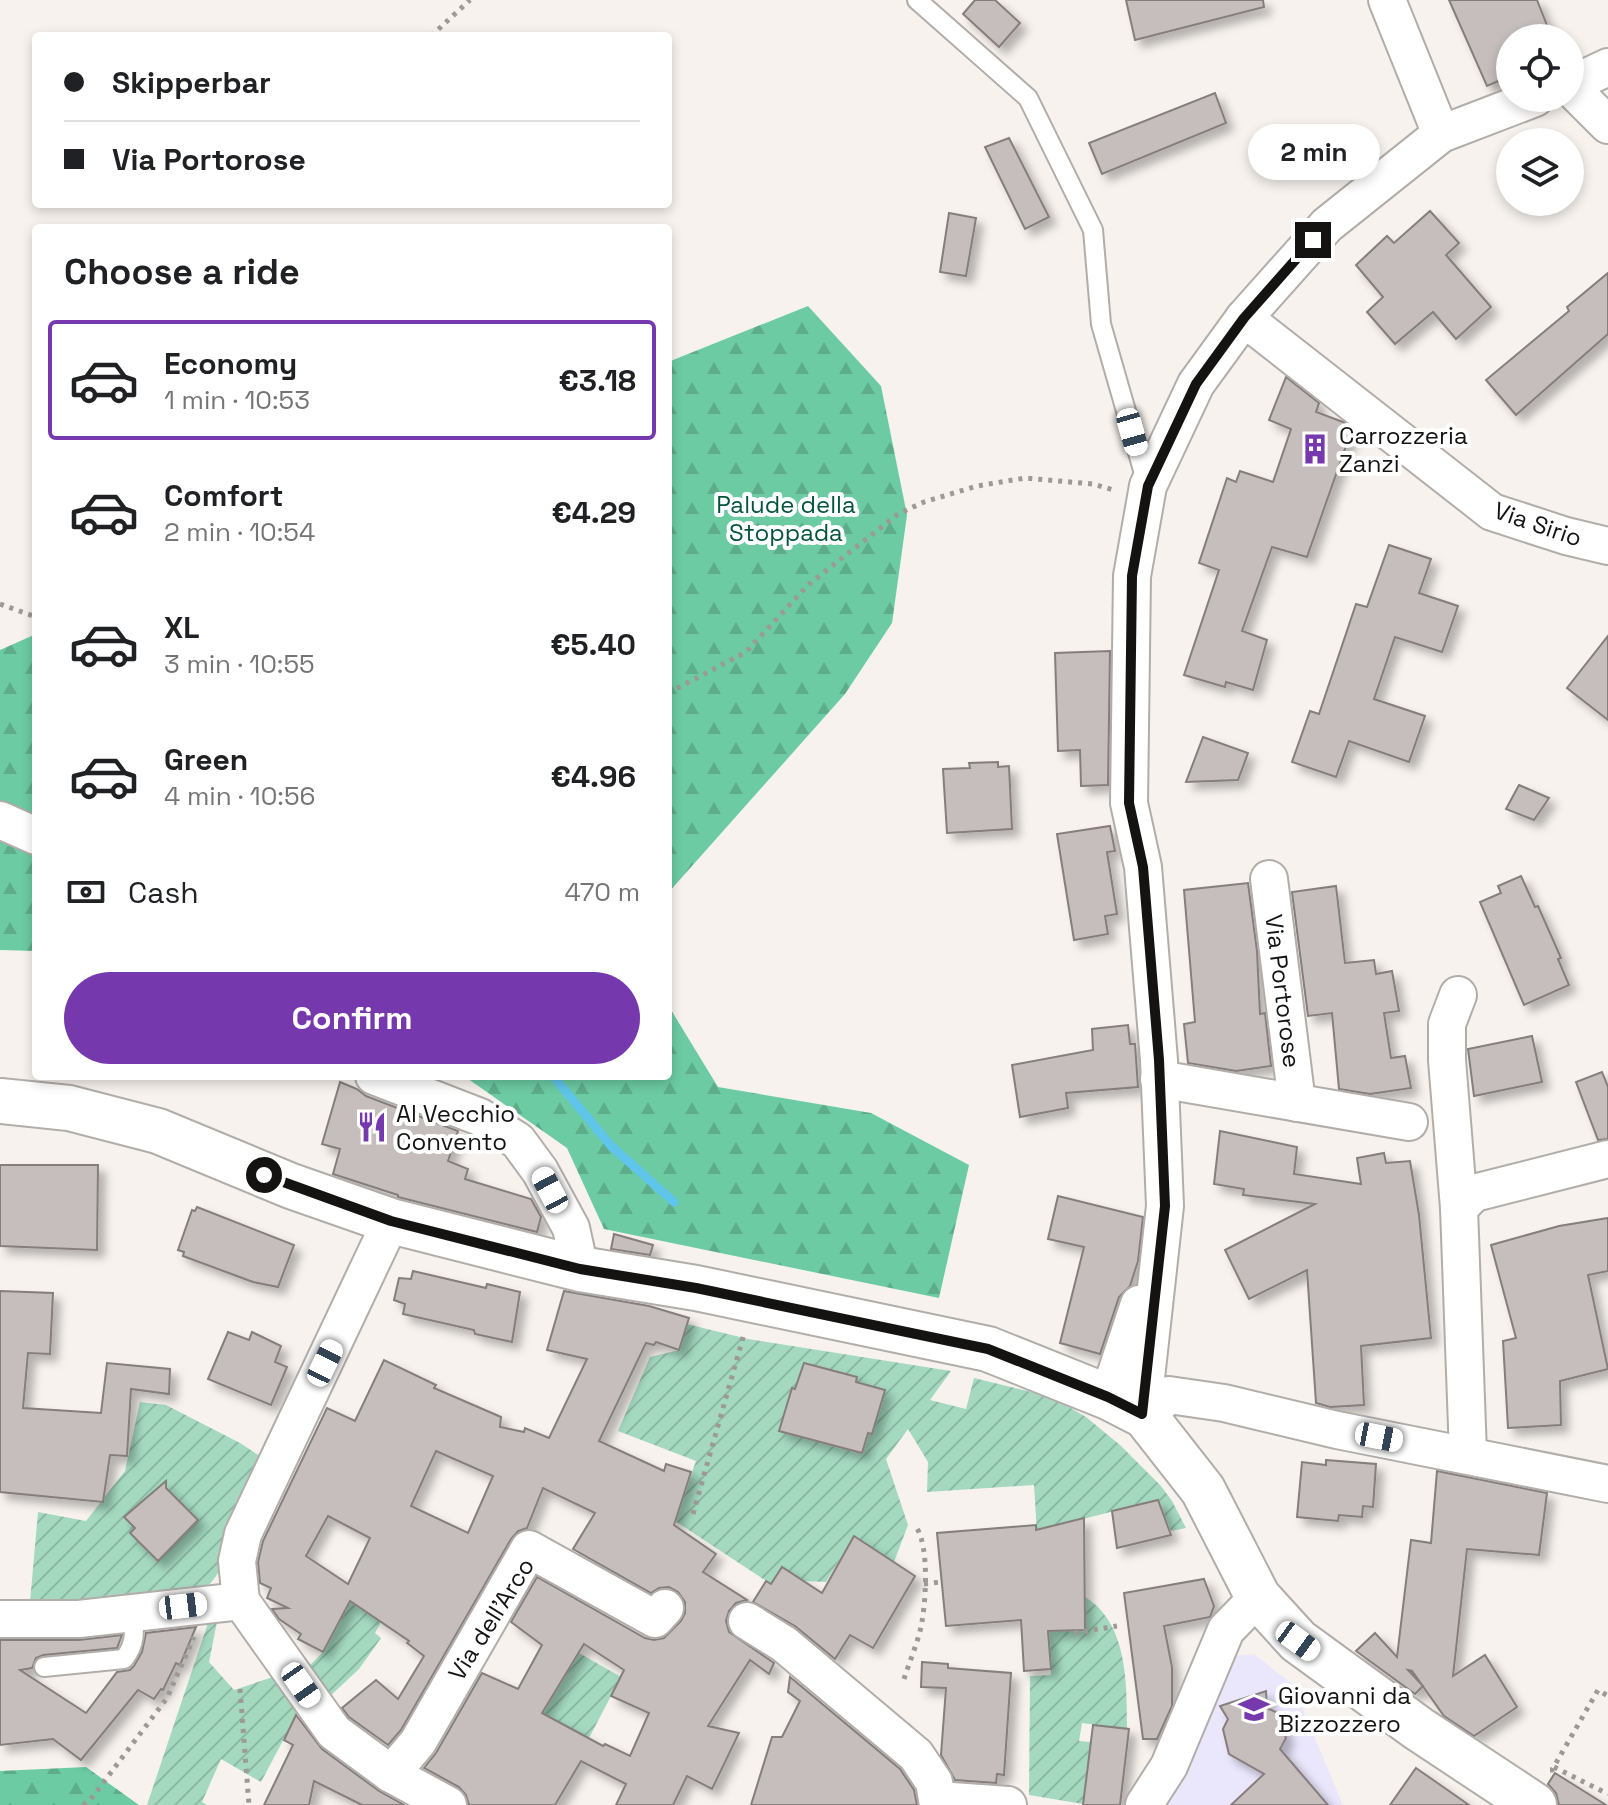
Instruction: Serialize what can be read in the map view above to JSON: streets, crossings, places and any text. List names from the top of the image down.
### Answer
{
  "streets": {
    "street": ["Via Sirio", "Via Portorose", "Via dell'Arco"]
  },
  "parks": ["Palude della Stoppada"],
  "places": {
    "building": ["Carrozzeria Zanzi"],
    "restaurant": ["Al Vecchio Convento"],
    "school or university": ["Giovanni da Bizzozzero"]
  },
  "page": {
    "banner": ["Skipperbar", "Via Portorose"],
    "bubble": "2 min",
    "heading": "Choose a ride",
    "list": [
      {
        "name": "Economy",
        "note": "1 min · 10:53",
        "value": "€3.18"
      },
      {
        "name": "Comfort",
        "note": "2 min · 10:54",
        "value": "€4.29"
      },
      {
        "name": "XL",
        "note": "3 min · 10:55",
        "value": "€5.40"
      },
      {
        "name": "Green",
        "note": "4 min · 10:56",
        "value": "€4.96"
      }
    ],
    "pay": ["Cash", "470 m"],
    "buttons": "Confirm"
  }
}
